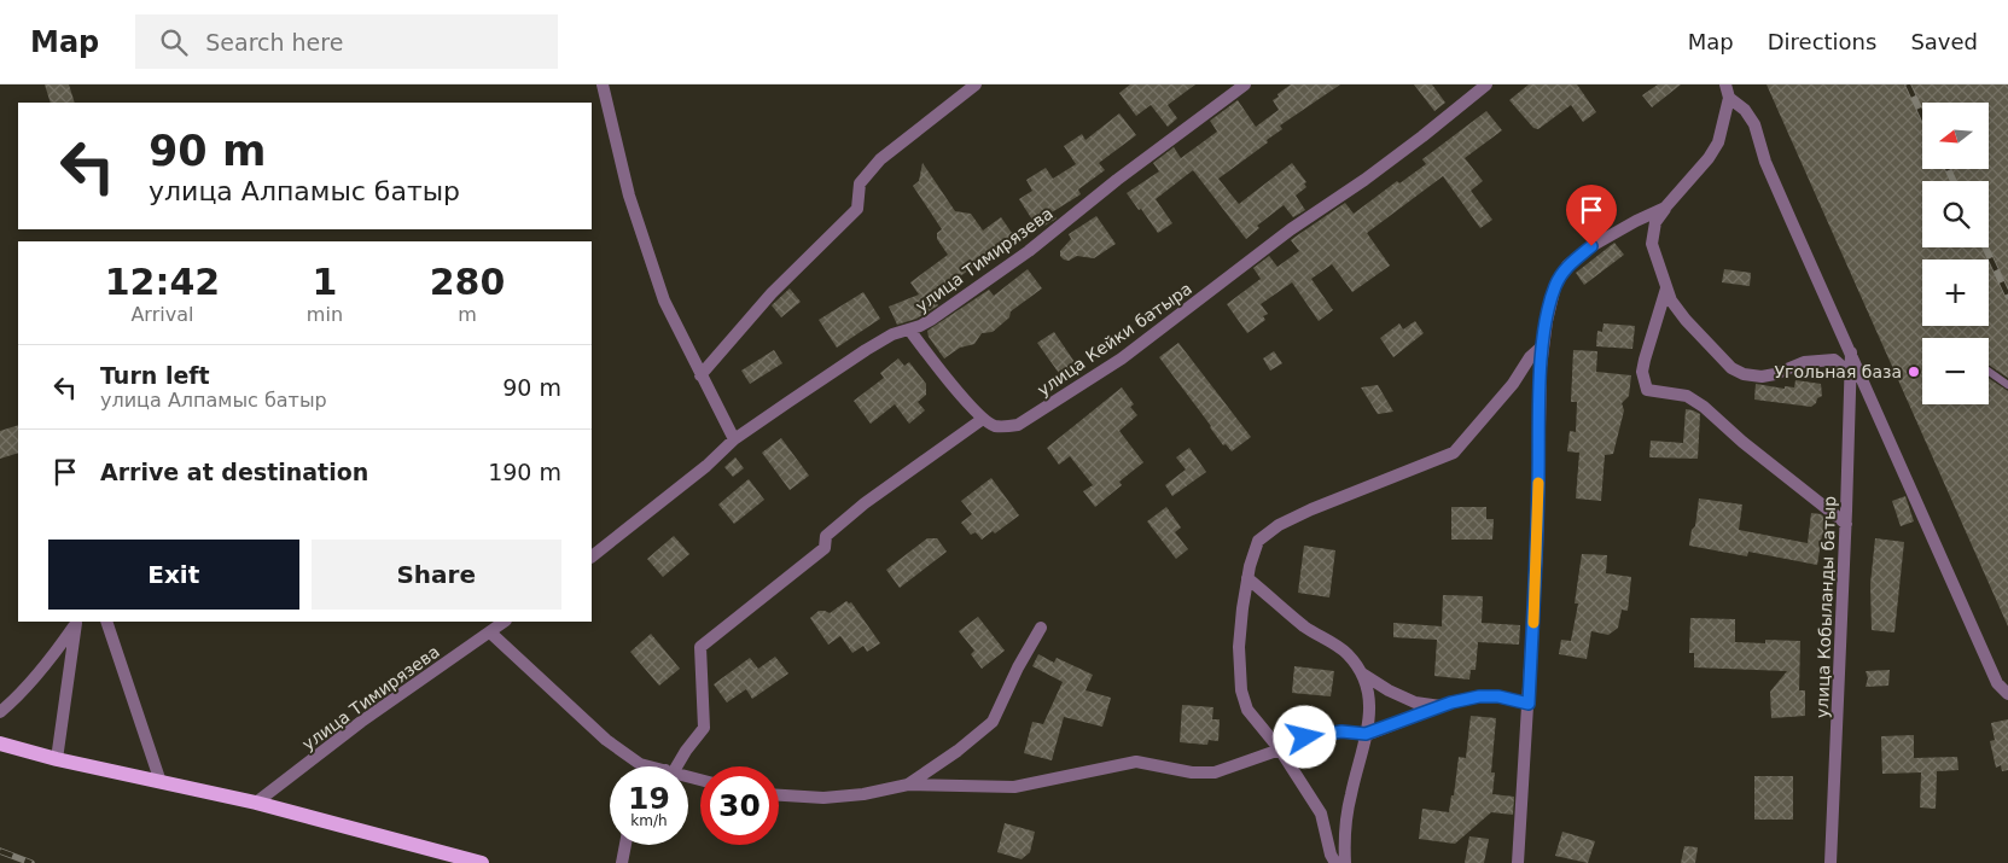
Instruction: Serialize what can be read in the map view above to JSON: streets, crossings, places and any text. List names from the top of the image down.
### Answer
{
  "streets": {
    "street": ["улица Тимирязева", "улица Кейки батыра", "улица Кобыланды батыр"]
  },
  "places": ["Угольная база"],
  "north": "left",
  "page": {
    "header": "Map",
    "search": "Search here",
    "nav": ["Map", "Directions", "Saved"],
    "map_buttons": ["+", "−"],
    "turn": ["90 m", "улица Алпамыс батыр"],
    "eta": [
      "12:42",
      "Arrival",
      "1",
      "min",
      "280",
      "m"
    ],
    "list": [
      {
        "name": "Turn left",
        "note": "улица Алпамыс батыр",
        "value": "90 m"
      },
      {
        "name": "Arrive at destination",
        "value": "190 m"
      }
    ],
    "buttons": ["Exit", "Share"],
    "speed": "19 km/h",
    "limit": "30"
  }
}
